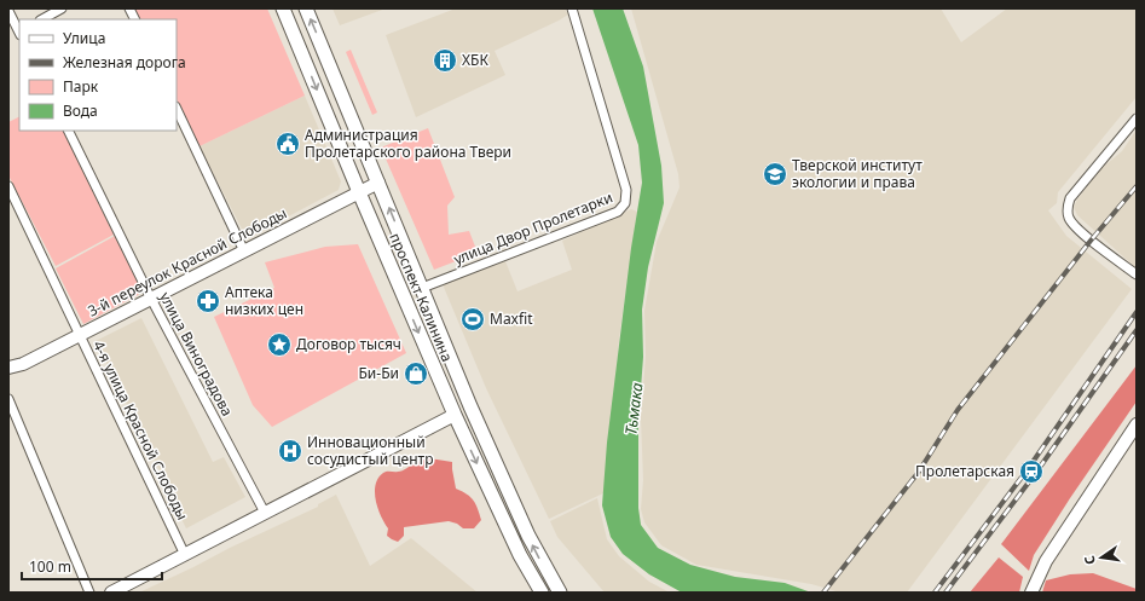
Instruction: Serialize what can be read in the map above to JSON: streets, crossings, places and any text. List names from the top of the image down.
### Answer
{
  "streets": {
    "main road": ["проспект Калинина"],
    "street": [
      "улица Двор Пролетарки",
      "3-й переулок Красной Слободы",
      "улица Виноградова",
      "4-я улица Красной Слободы"
    ]
  },
  "crossings": [
    ["улица Двор Пролетарки", "проспект Калинина"],
    ["3-й переулок Красной Слободы", "проспект Калинина"],
    ["3-й переулок Красной Слободы", "улица Виноградова"],
    ["3-й переулок Красной Слободы", "4-я улица Красной Слободы"]
  ],
  "water": ["Тьмака"],
  "places": {
    "building": ["ХБК"],
    "public building": ["Администрация Пролетарского района Твери"],
    "school or university": ["Тверской институт экологии и права"],
    "pharmacy": ["Аптека низких цен"],
    "sports": ["Maxfit"],
    "place": ["Договор тысяч"],
    "shop": ["Би-Би"],
    "hospital": ["Инновационный сосудистый центр"],
    "station": ["Пролетарская"]
  },
  "legend": [
    "Улица",
    "Железная дорога",
    "Парк",
    "Вода"
  ],
  "scale_bar": "100 m",
  "north": "left"
}
